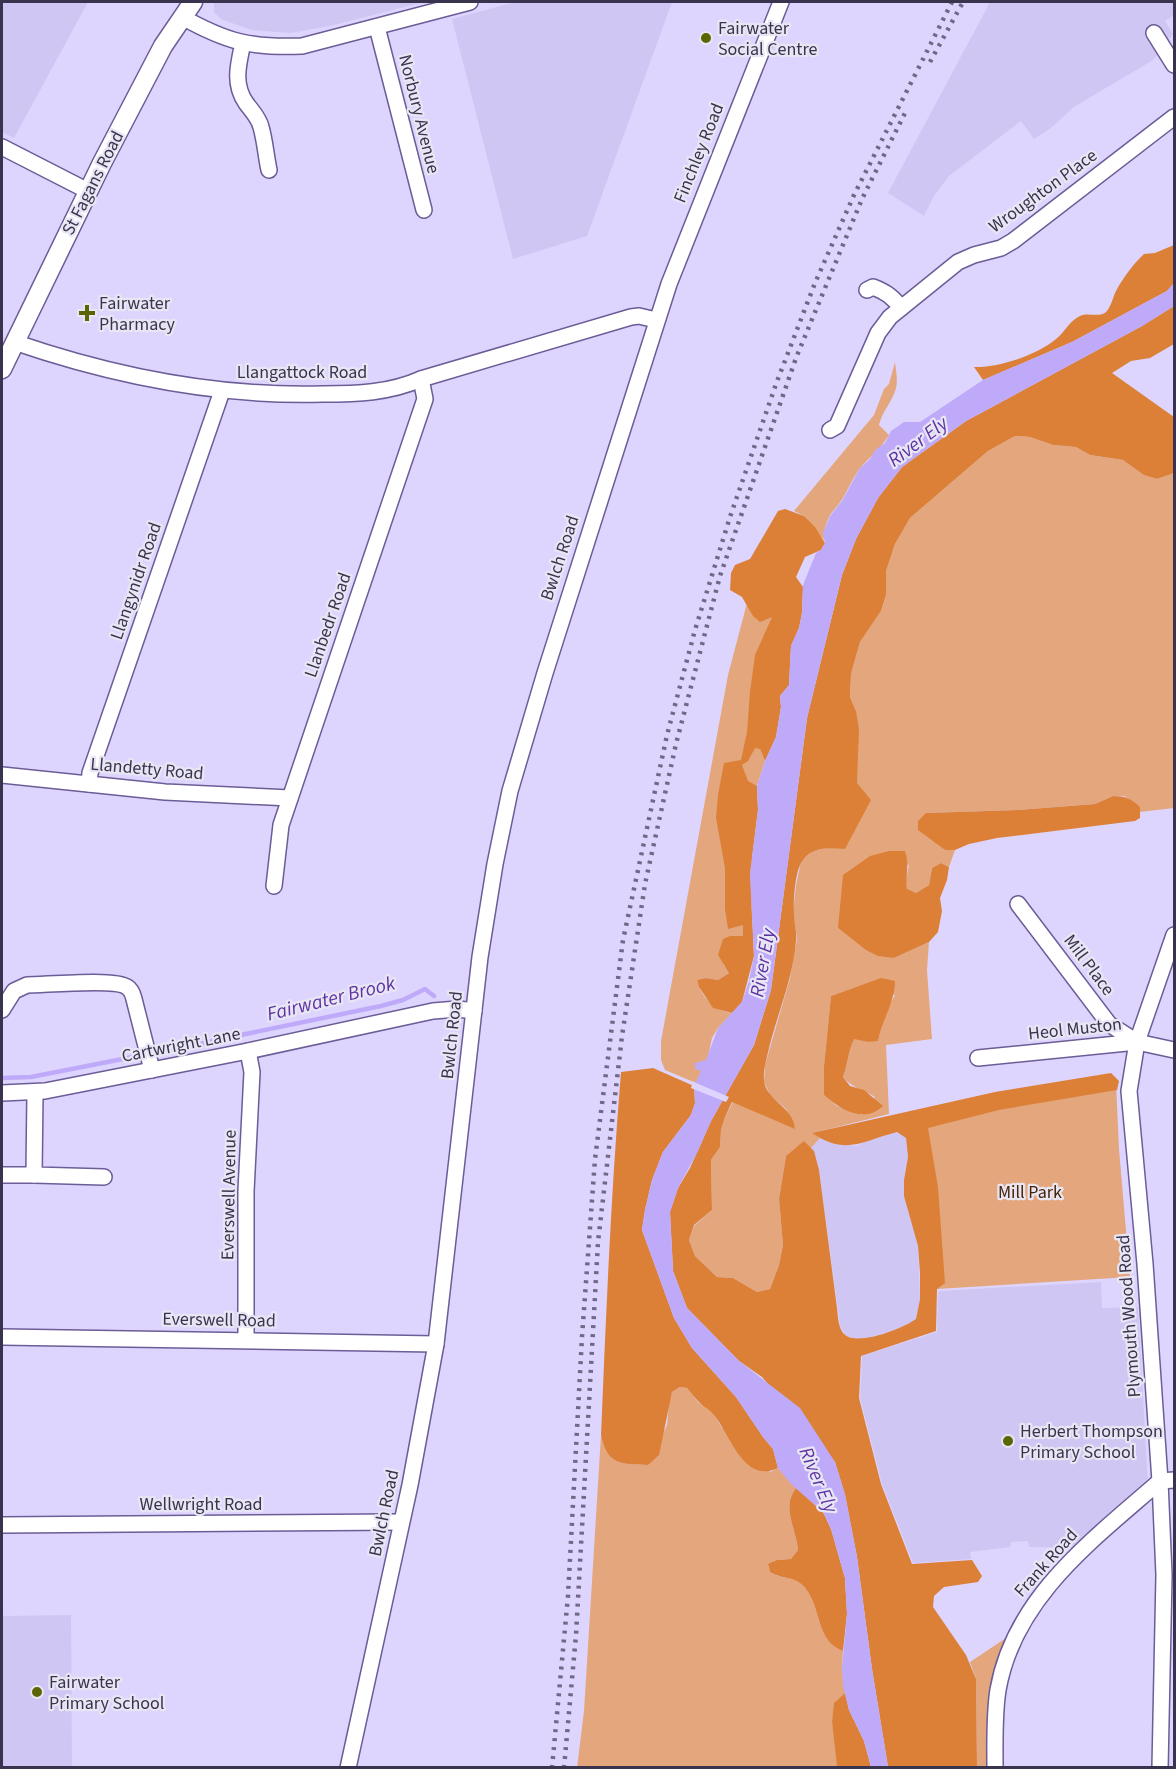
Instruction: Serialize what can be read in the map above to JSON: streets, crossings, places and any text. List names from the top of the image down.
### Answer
{
  "streets": {
    "street": [
      "Norbury Avenue",
      "Finchley Road",
      "St Fagans Road",
      "Wroughton Place",
      "Llangattock Road",
      "Bwlch Road",
      "Llangynidr Road",
      "Llanbedr Road",
      "Llandetty Road",
      "Mill Place",
      "Heol Muston",
      "Cartwright Lane",
      "Everswell Avenue",
      "Plymouth Wood Road",
      "Everswell Road",
      "Wellwright Road",
      "Frank Road"
    ]
  },
  "crossings": [
    ["Finchley Road", "Llangattock Road"],
    ["Finchley Road", "Bwlch Road"],
    ["St Fagans Road", "Llangattock Road"],
    ["Llangattock Road", "Bwlch Road"],
    ["Llangattock Road", "Llangynidr Road"],
    ["Llangattock Road", "Llanbedr Road"],
    ["Bwlch Road", "Cartwright Lane"],
    ["Bwlch Road", "Everswell Road"],
    ["Bwlch Road", "Wellwright Road"],
    ["Llangynidr Road", "Llandetty Road"],
    ["Llanbedr Road", "Llandetty Road"],
    ["Mill Place", "Heol Muston"],
    ["Mill Place", "Plymouth Wood Road"],
    ["Heol Muston", "Plymouth Wood Road"],
    ["Cartwright Lane", "Everswell Avenue"],
    ["Everswell Avenue", "Everswell Road"],
    ["Plymouth Wood Road", "Frank Road"]
  ],
  "water": ["River Ely", "Fairwater Brook"],
  "parks": ["Mill Park"],
  "places": {
    "other": ["Fairwater Social Centre", "Herbert Thompson Primary School", "Fairwater Primary School"],
    "health": ["Fairwater Pharmacy"]
  }
}
